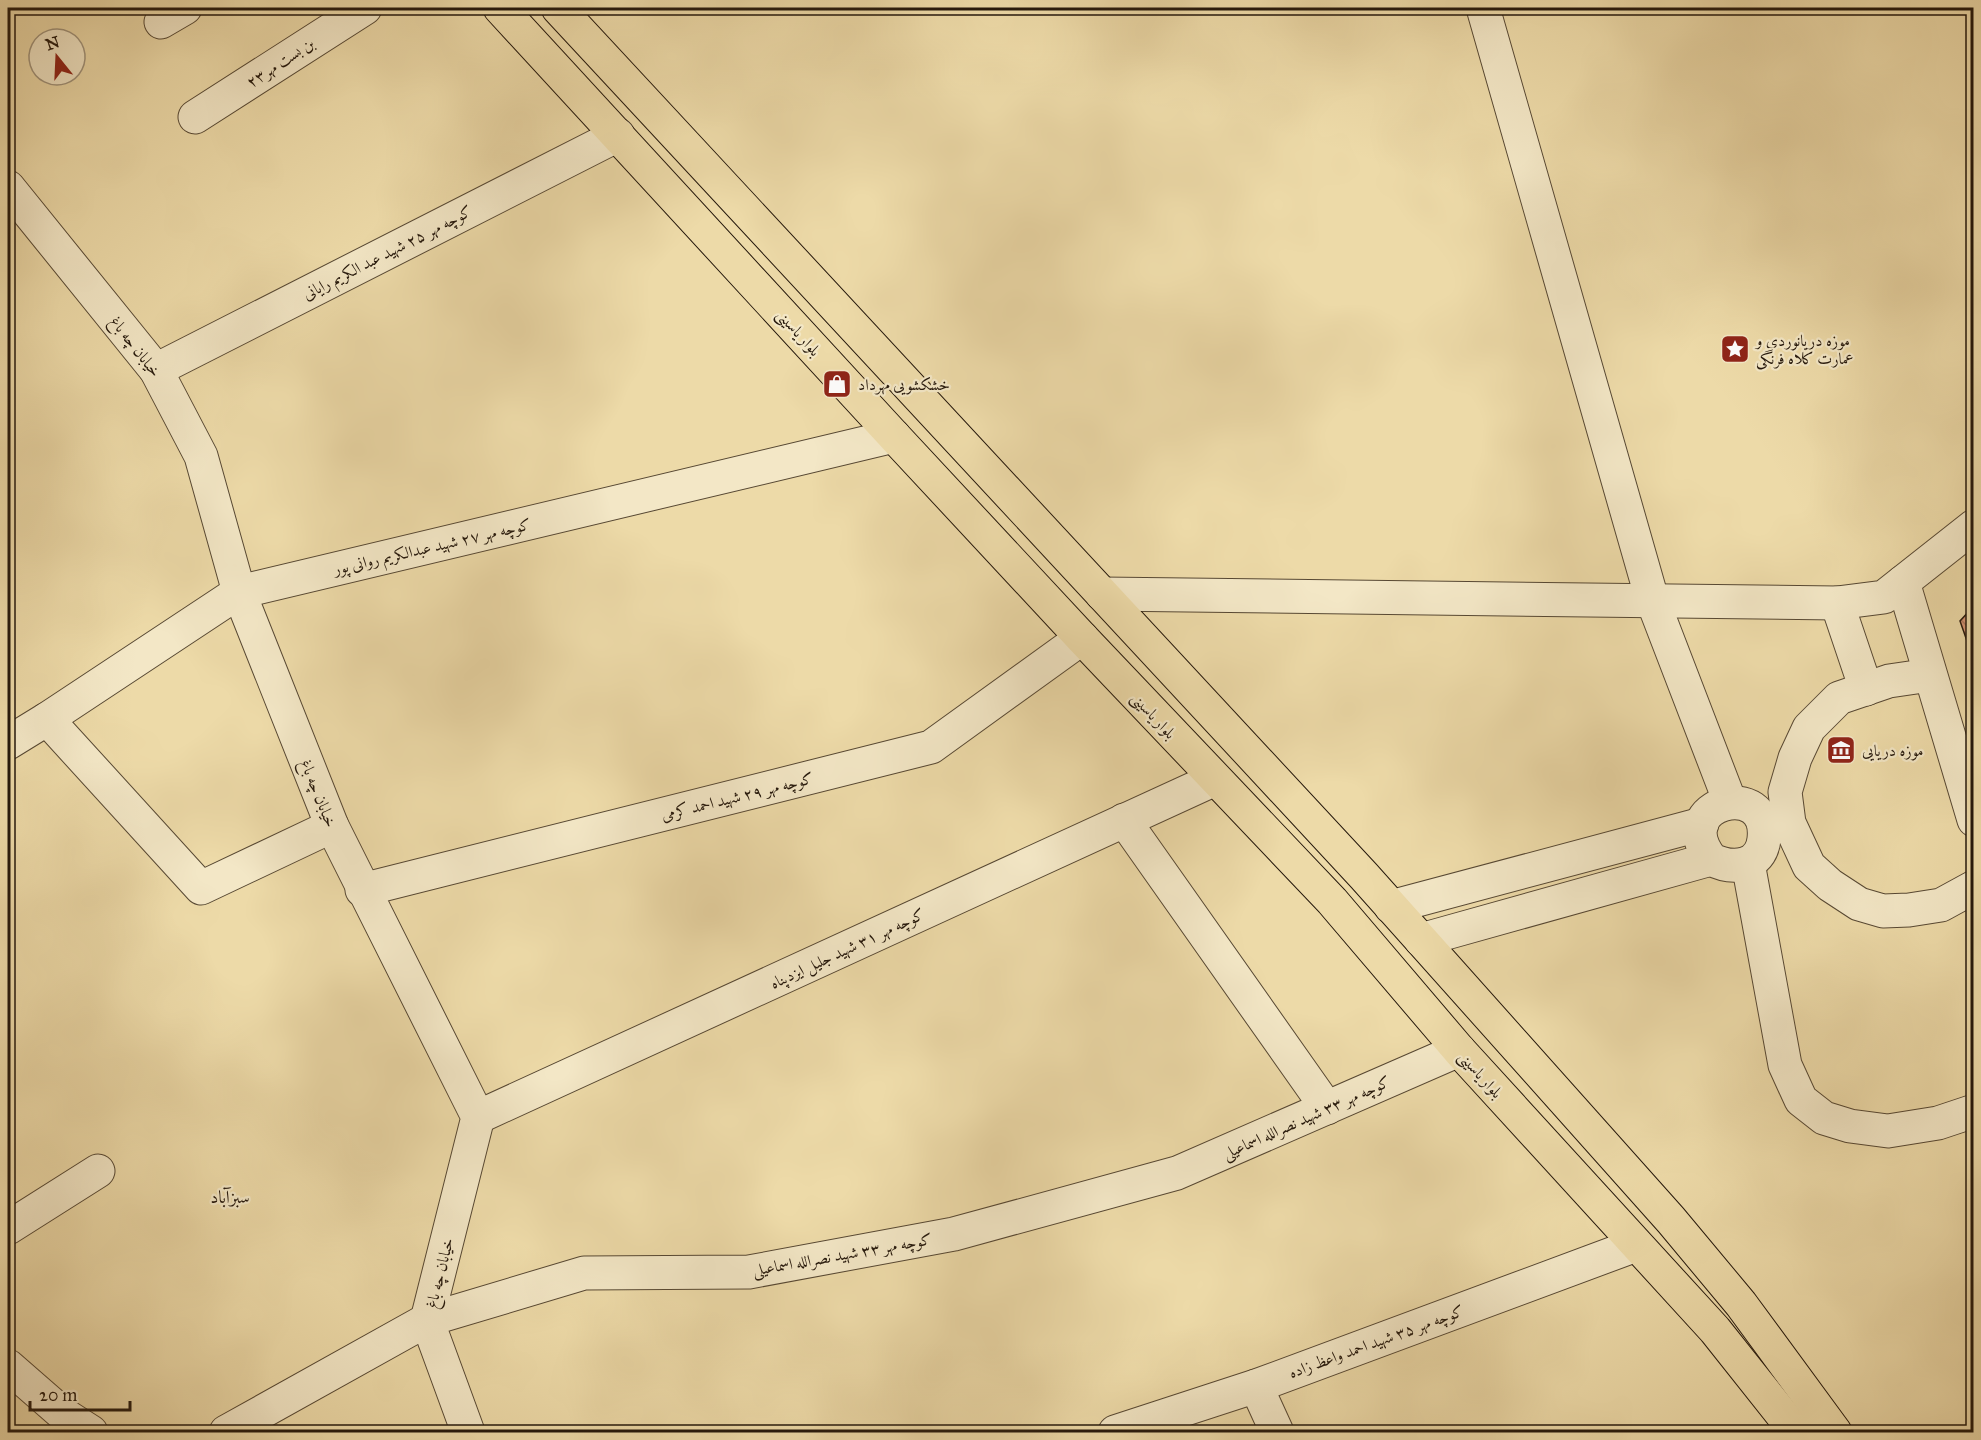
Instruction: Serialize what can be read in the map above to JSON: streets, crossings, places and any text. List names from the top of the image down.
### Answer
{
  "streets": {
    "main road": ["بلوار یاسینی"],
    "street": [
      "بن بست مهر۲۳",
      "کوچه مهر ۲۵ شهید عبد الکریم رایانی",
      "خیابان چه باغ",
      "کوچه مهر ۲۷ شهید عبدالکریم روانی پور",
      "کوچه مهر ۲۹ شهید احمد کرمی",
      "کوچه مهر ۳۱ شهید جلیل ایزدپناه",
      "کوچه مهر ۳۳ شهید نصرالله اسماعیلی",
      "کوچه مهر ۳۵ شهید احمد واعظ زاده"
    ]
  },
  "crossings": [
    ["کوچه مهر ۲۵ شهید عبد الکریم رایانی", "بلوار یاسینی"],
    ["کوچه مهر ۲۵ شهید عبد الکریم رایانی", "خیابان چه باغ"],
    ["بلوار یاسینی", "کوچه مهر ۲۷ شهید عبدالکریم روانی پور"],
    ["بلوار یاسینی", "کوچه مهر ۲۹ شهید احمد کرمی"],
    ["بلوار یاسینی", "کوچه مهر ۳۱ شهید جلیل ایزدپناه"],
    ["بلوار یاسینی", "کوچه مهر ۳۳ شهید نصرالله اسماعیلی"],
    ["بلوار یاسینی", "کوچه مهر ۳۵ شهید احمد واعظ زاده"],
    ["خیابان چه باغ", "کوچه مهر ۲۷ شهید عبدالکریم روانی پور"],
    ["خیابان چه باغ", "کوچه مهر ۲۹ شهید احمد کرمی"],
    ["خیابان چه باغ", "کوچه مهر ۳۱ شهید جلیل ایزدپناه"],
    ["خیابان چه باغ", "کوچه مهر ۳۳ شهید نصرالله اسماعیلی"]
  ],
  "districts": ["سبزآباد"],
  "places": {
    "place": ["موزه دریانوردی و عمارت کلاه فرنگی"],
    "shop": ["خشکشویی مهرداد"],
    "museum": ["موزه دریایی"]
  },
  "scale_bar": "20 m",
  "north": "top"
}
